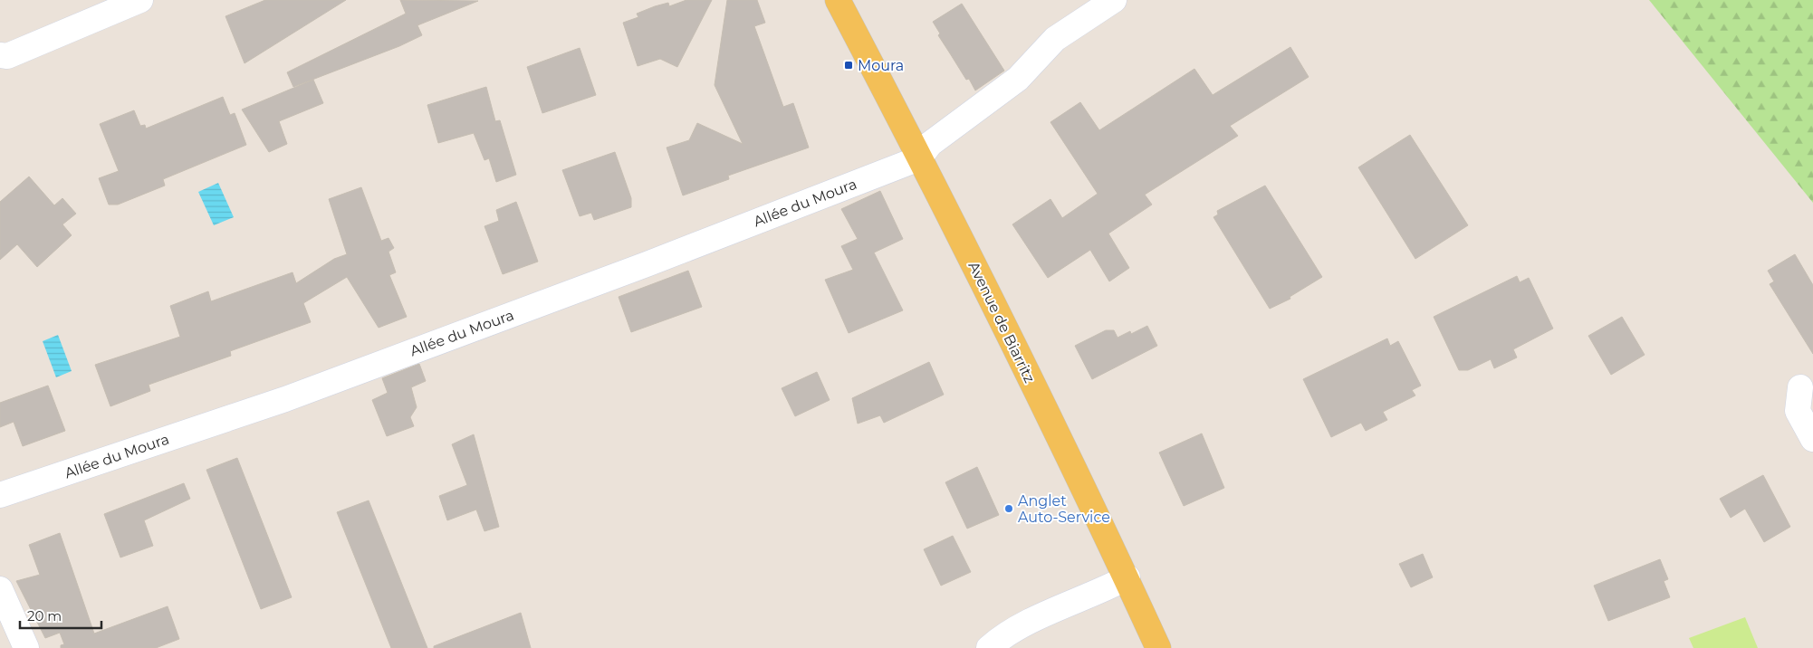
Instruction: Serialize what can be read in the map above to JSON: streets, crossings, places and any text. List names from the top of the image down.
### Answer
{
  "streets": {
    "main road": ["Avenue de Biarritz"],
    "street": ["Allée du Moura"]
  },
  "crossings": [
    ["Allée du Moura", "Avenue de Biarritz"]
  ],
  "places": {
    "transit": ["Moura"],
    "other": ["Anglet Auto-Service"]
  },
  "scale_bar": "20 m"
}
